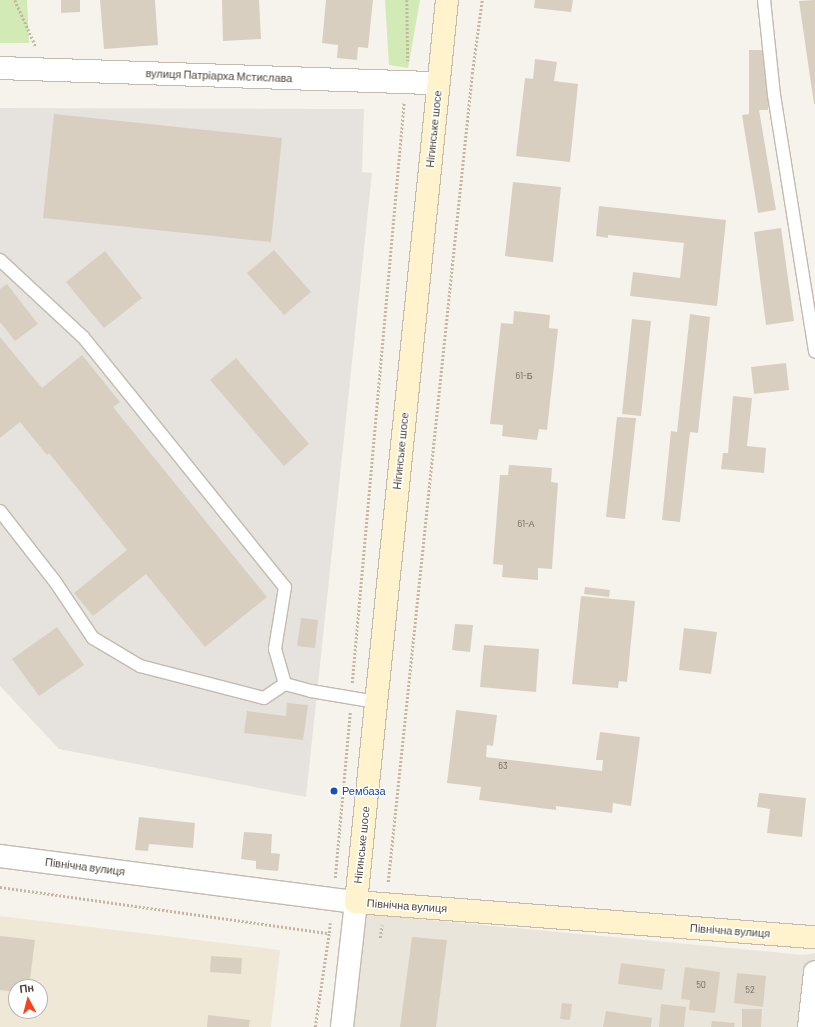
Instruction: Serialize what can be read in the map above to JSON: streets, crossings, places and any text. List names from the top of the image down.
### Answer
{
  "streets": {
    "main road": ["Нігинське шосе", "Північна вулиця"],
    "street": ["вулиця Патріарха Мстислава"]
  },
  "crossings": [
    ["вулиця Патріарха Мстислава", "Нігинське шосе"],
    ["Нігинське шосе", "Північна вулиця"]
  ],
  "places": ["Рембаза"],
  "house_numbers": [
    "61-Б",
    "61-А",
    "63",
    "50",
    "52"
  ],
  "north": "top"
}
